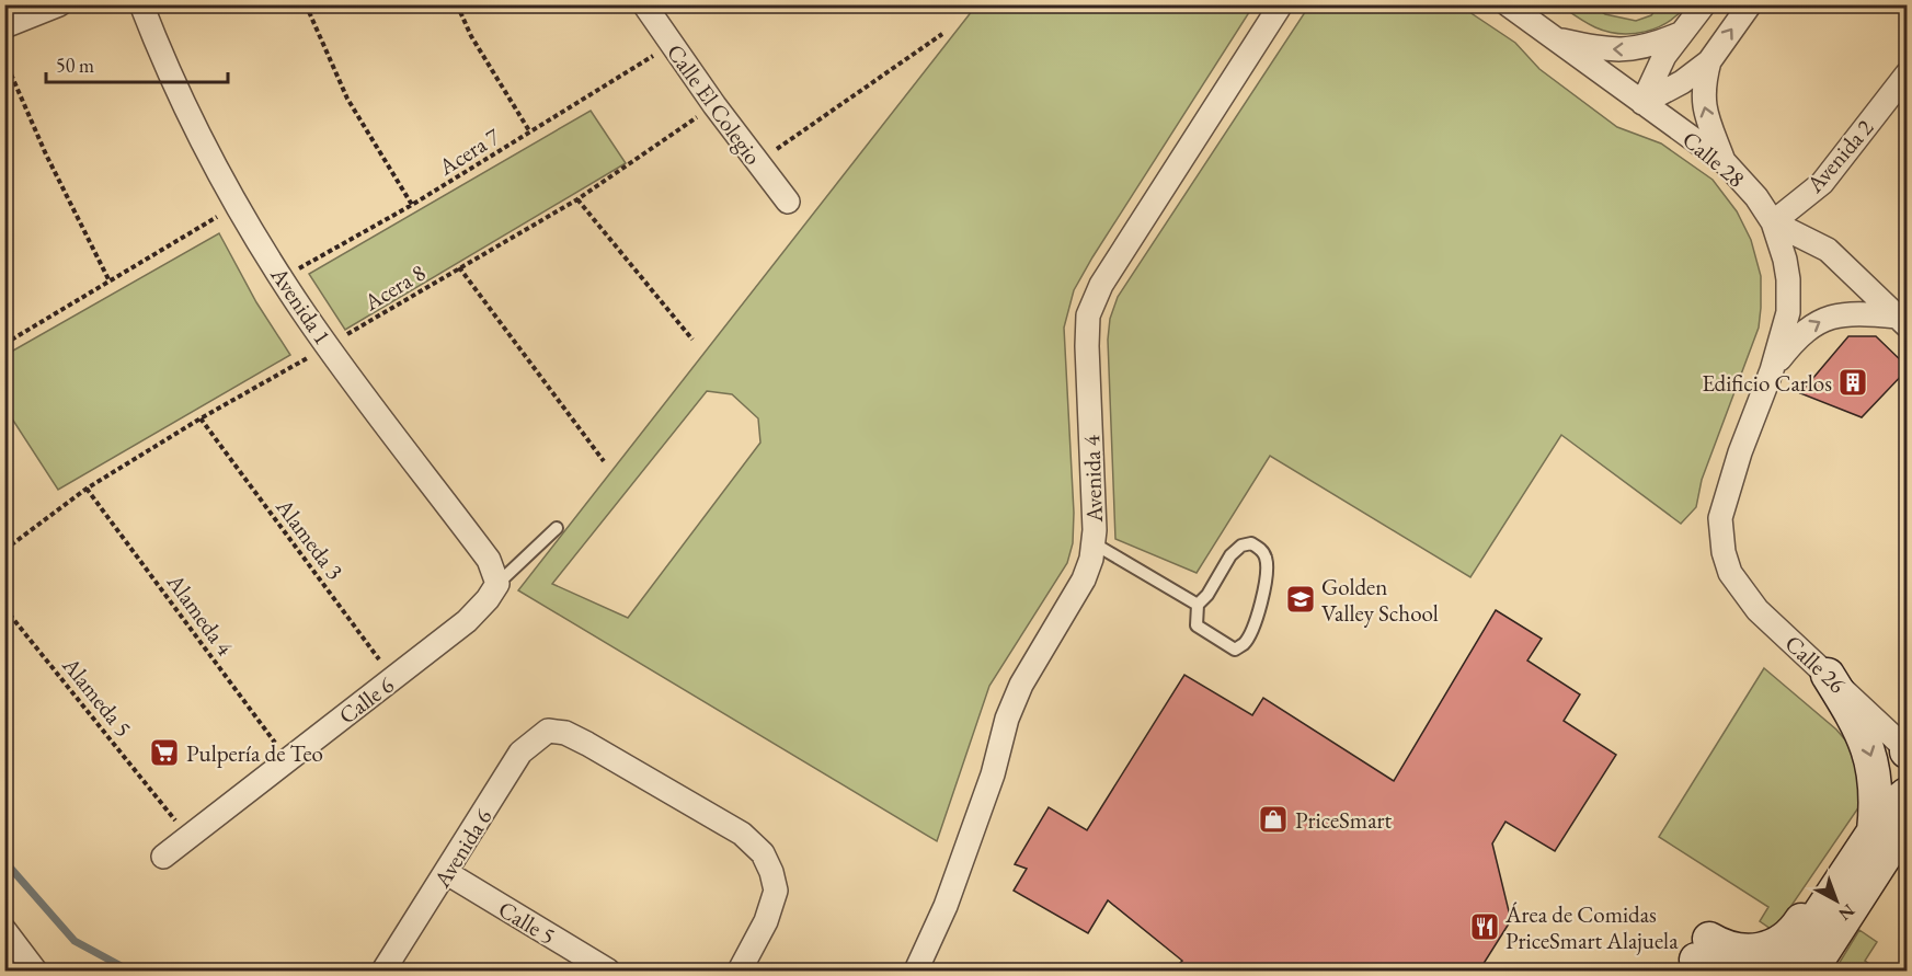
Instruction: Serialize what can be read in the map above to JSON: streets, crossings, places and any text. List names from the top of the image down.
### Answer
{
  "streets": {
    "street": [
      "Calle El Colegio",
      "Avenida 2",
      "Calle 28",
      "Avenida 1",
      "Avenida 4",
      "Calle 26",
      "Calle 6",
      "Avenida 6",
      "Calle 5"
    ],
    "path": [
      "Acera 7",
      "Acera 8",
      "Alameda 3",
      "Alameda 4",
      "Alameda 5"
    ]
  },
  "crossings": [
    ["Calle El Colegio", "Acera 7"],
    ["Calle El Colegio", "Acera 8"],
    ["Acera 7", "Avenida 1"],
    ["Avenida 2", "Calle 28"],
    ["Acera 8", "Avenida 1"],
    ["Acera 8", "Alameda 3"],
    ["Acera 8", "Alameda 4"],
    ["Avenida 1", "Calle 6"],
    ["Alameda 3", "Calle 6"],
    ["Alameda 4", "Calle 6"],
    ["Alameda 5", "Calle 6"],
    ["Avenida 6", "Calle 5"]
  ],
  "places": {
    "building": ["Edificio Carlos"],
    "school or university": ["Golden Valley School"],
    "supermarket": ["Pulpería de Teo"],
    "shop": ["PriceSmart"],
    "restaurant": ["Área de Comidas PriceSmart Alajuela"]
  },
  "scale_bar": "50 m",
  "north": "bottom right"
}
